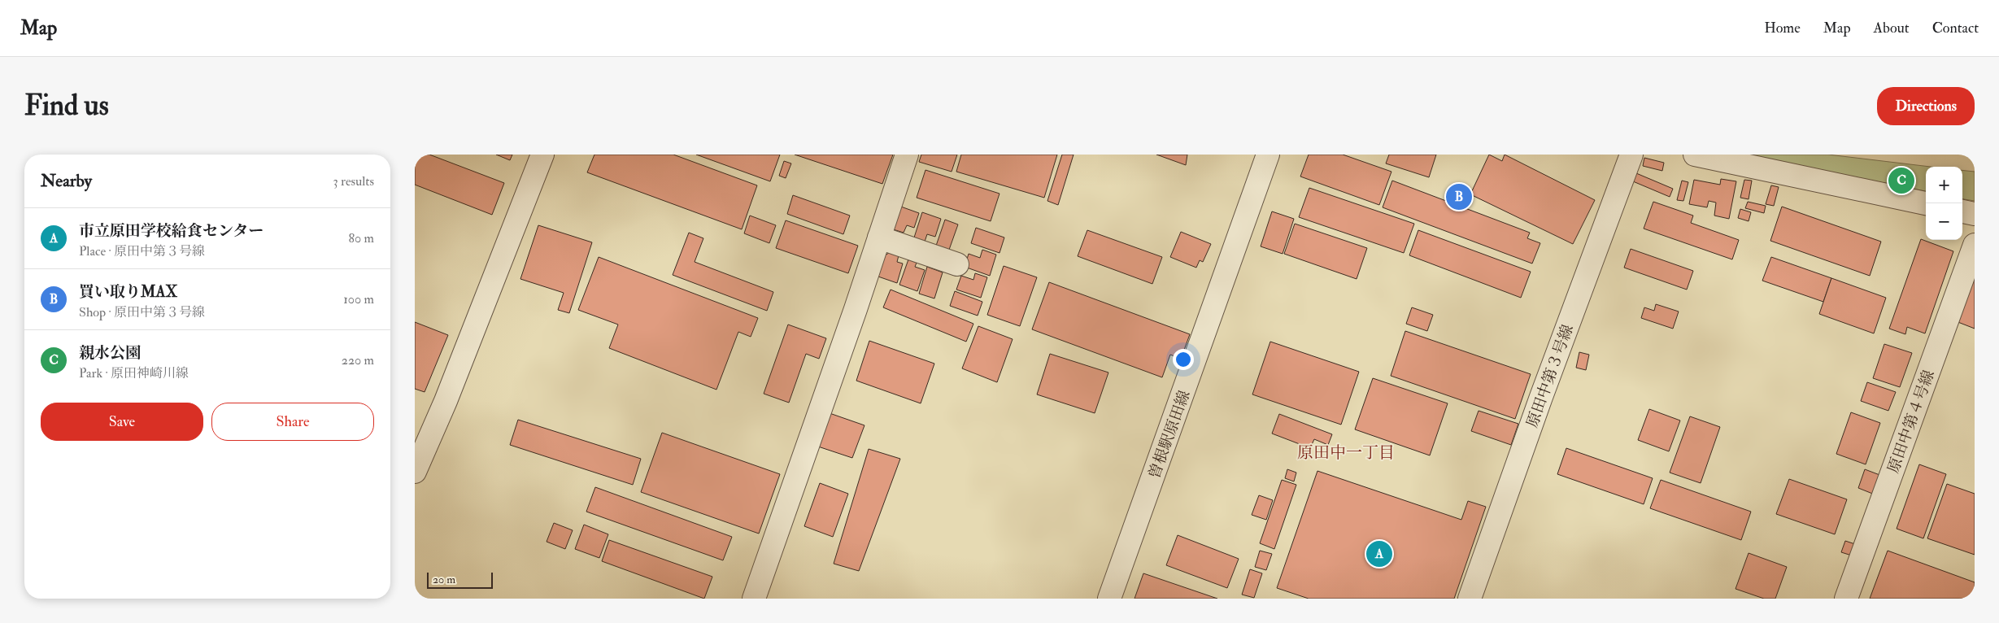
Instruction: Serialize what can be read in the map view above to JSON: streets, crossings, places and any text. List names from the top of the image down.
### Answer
{
  "streets": {
    "street": ["原田中第３号線", "原田中第４号線", "曽根駅原田線"]
  },
  "districts": ["原田中一丁目"],
  "scale_bar": "20 m",
  "page": {
    "header": "Map",
    "nav": [
      "Home",
      "Map",
      "About",
      "Contact"
    ],
    "buttons": [
      "Directions",
      ["Save", "Share"]
    ],
    "title": "Find us",
    "heading": ["Nearby", "3 results"],
    "pins": ["C", "B", "A"],
    "map_buttons": ["+", "−"],
    "list": [
      {
        "mark": "A",
        "name": "市立原田学校給食センター",
        "note": "Place · 原田中第３号線",
        "value": "80 m"
      },
      {
        "mark": "B",
        "name": "買い取りMAX",
        "note": "Shop · 原田中第３号線",
        "value": "100 m"
      },
      {
        "mark": "C",
        "name": "親水公園",
        "note": "Park · 原田神崎川線",
        "value": "220 m"
      }
    ],
    "scale": "20 m"
  }
}
